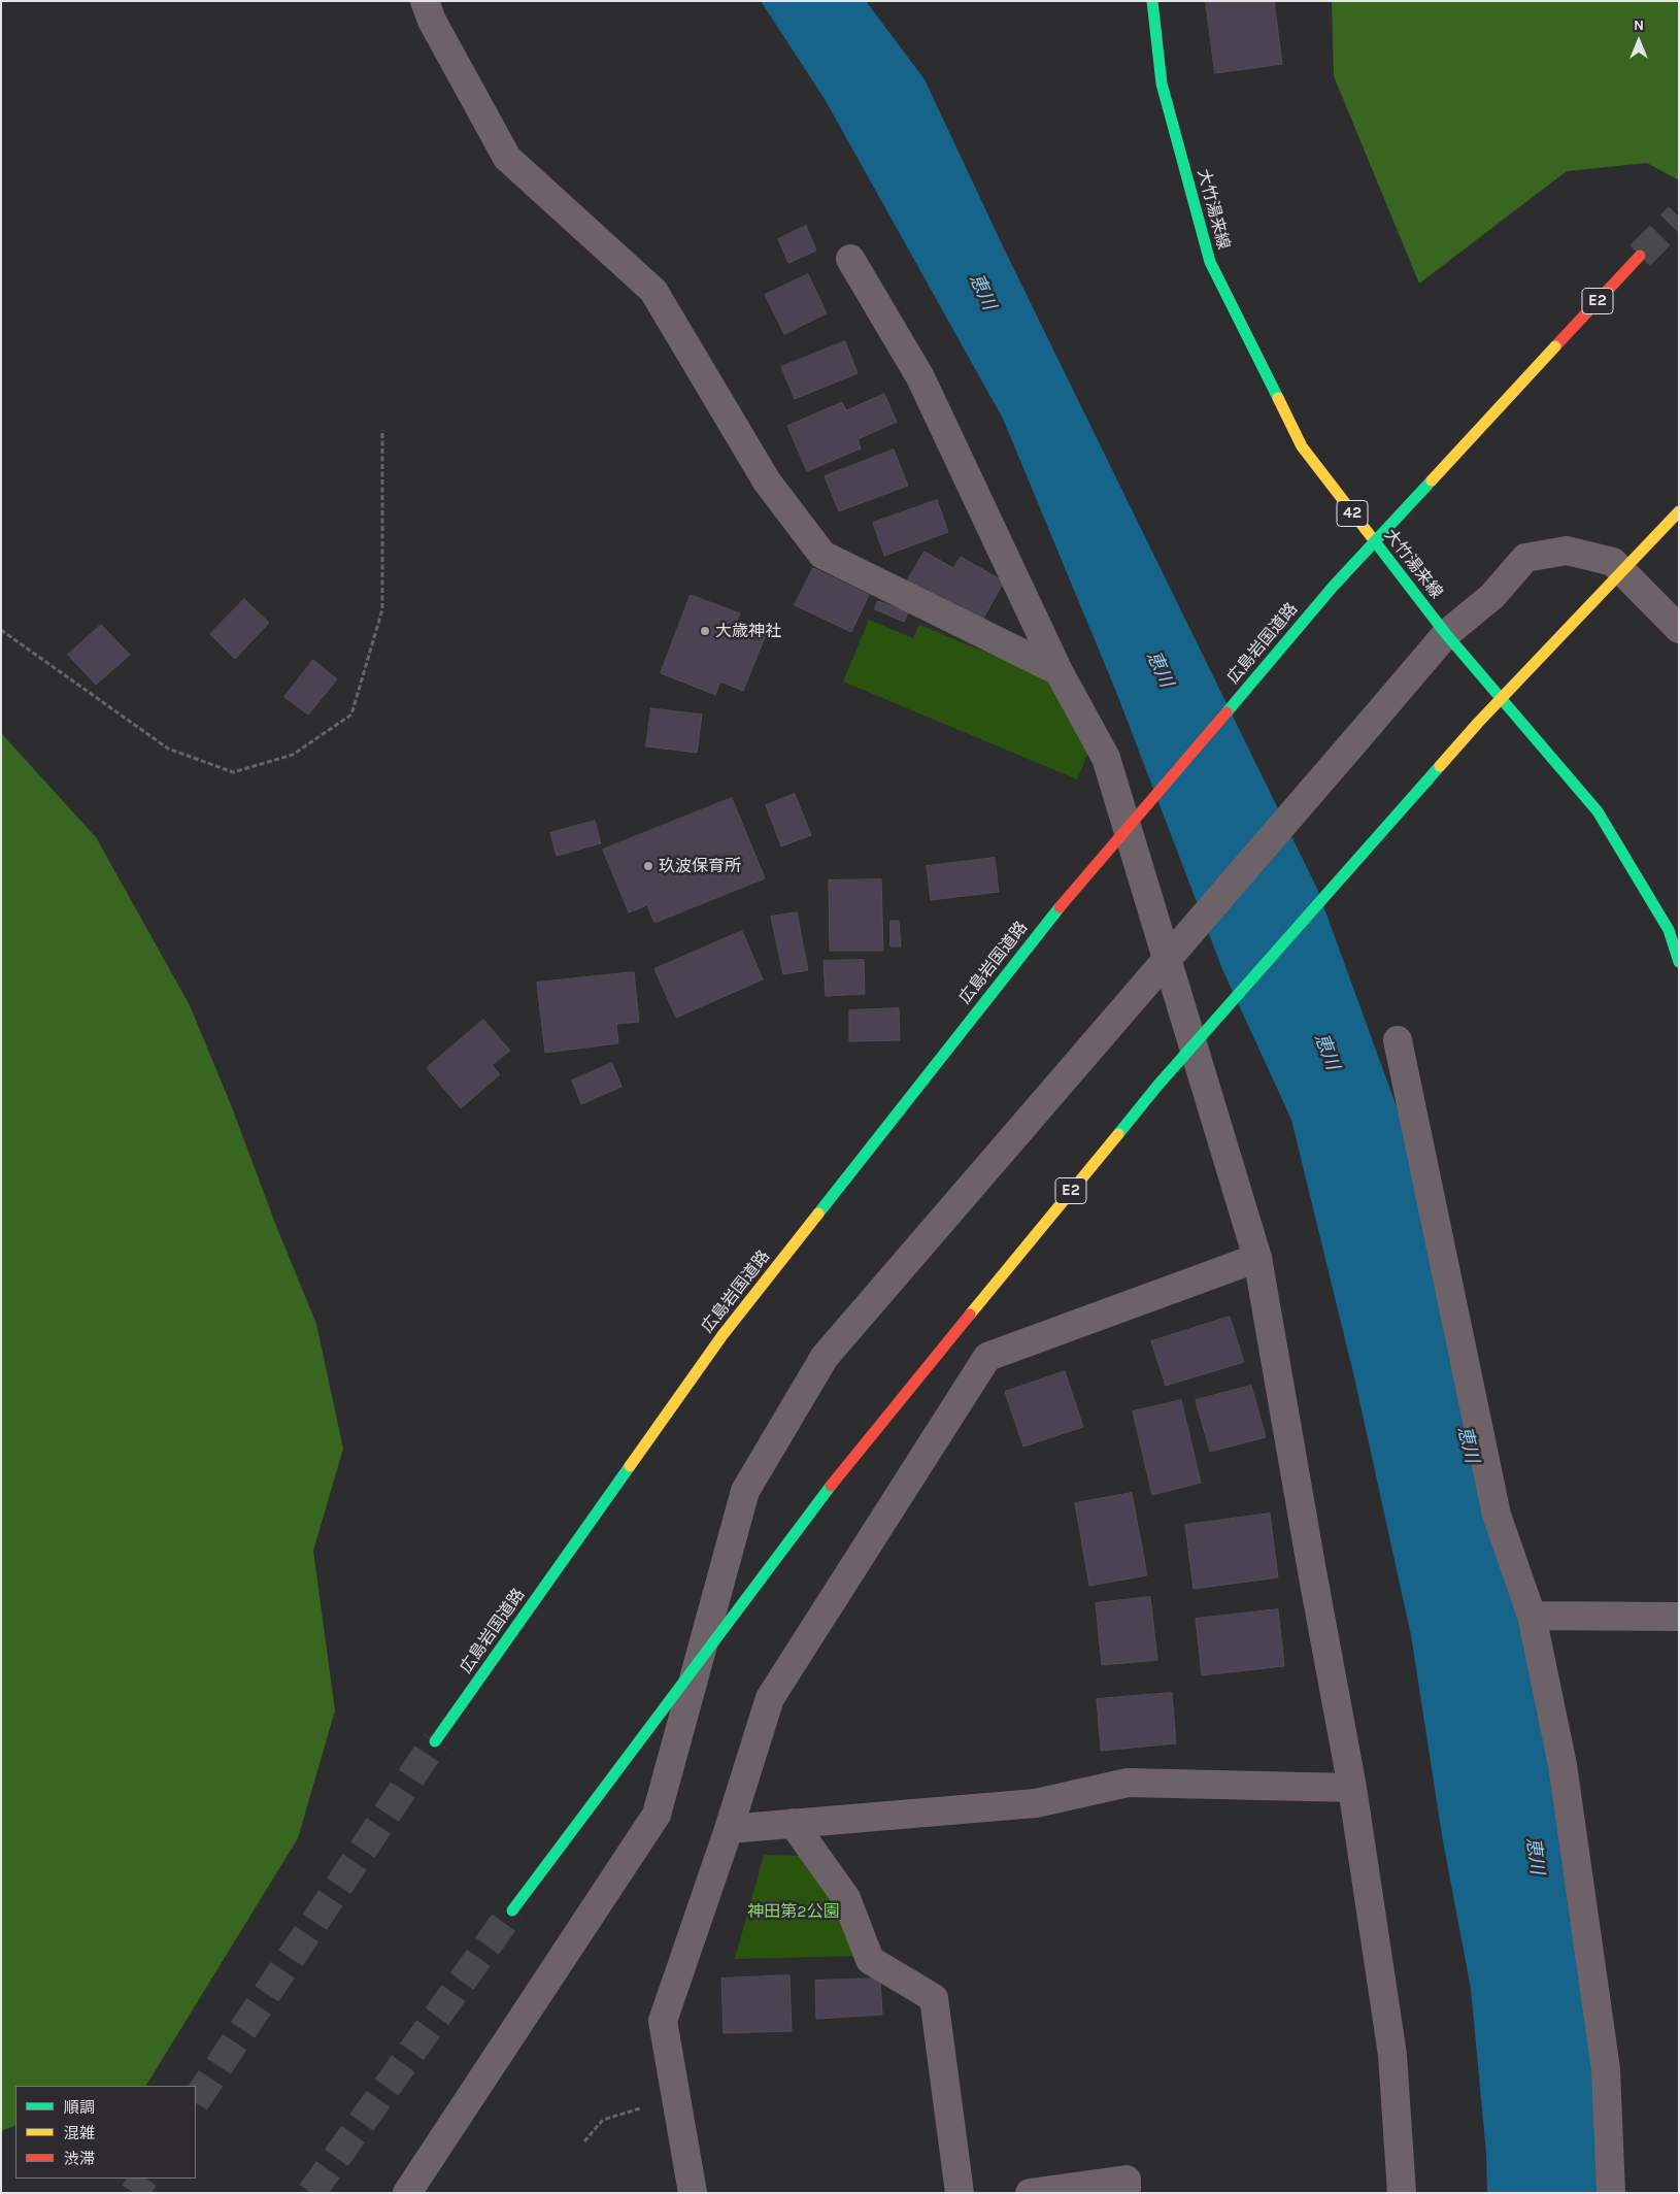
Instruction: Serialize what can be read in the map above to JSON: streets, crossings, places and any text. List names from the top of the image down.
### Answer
{
  "streets": {
    "main road": [
      "大竹湯来線",
      "E2",
      "42",
      "広島岩国道路"
    ]
  },
  "water": ["恵川"],
  "parks": ["神田第2公園"],
  "places": ["大歳神社", "玖波保育所"],
  "legend": ["順調", "混雑", "渋滞"],
  "north": "top"
}
